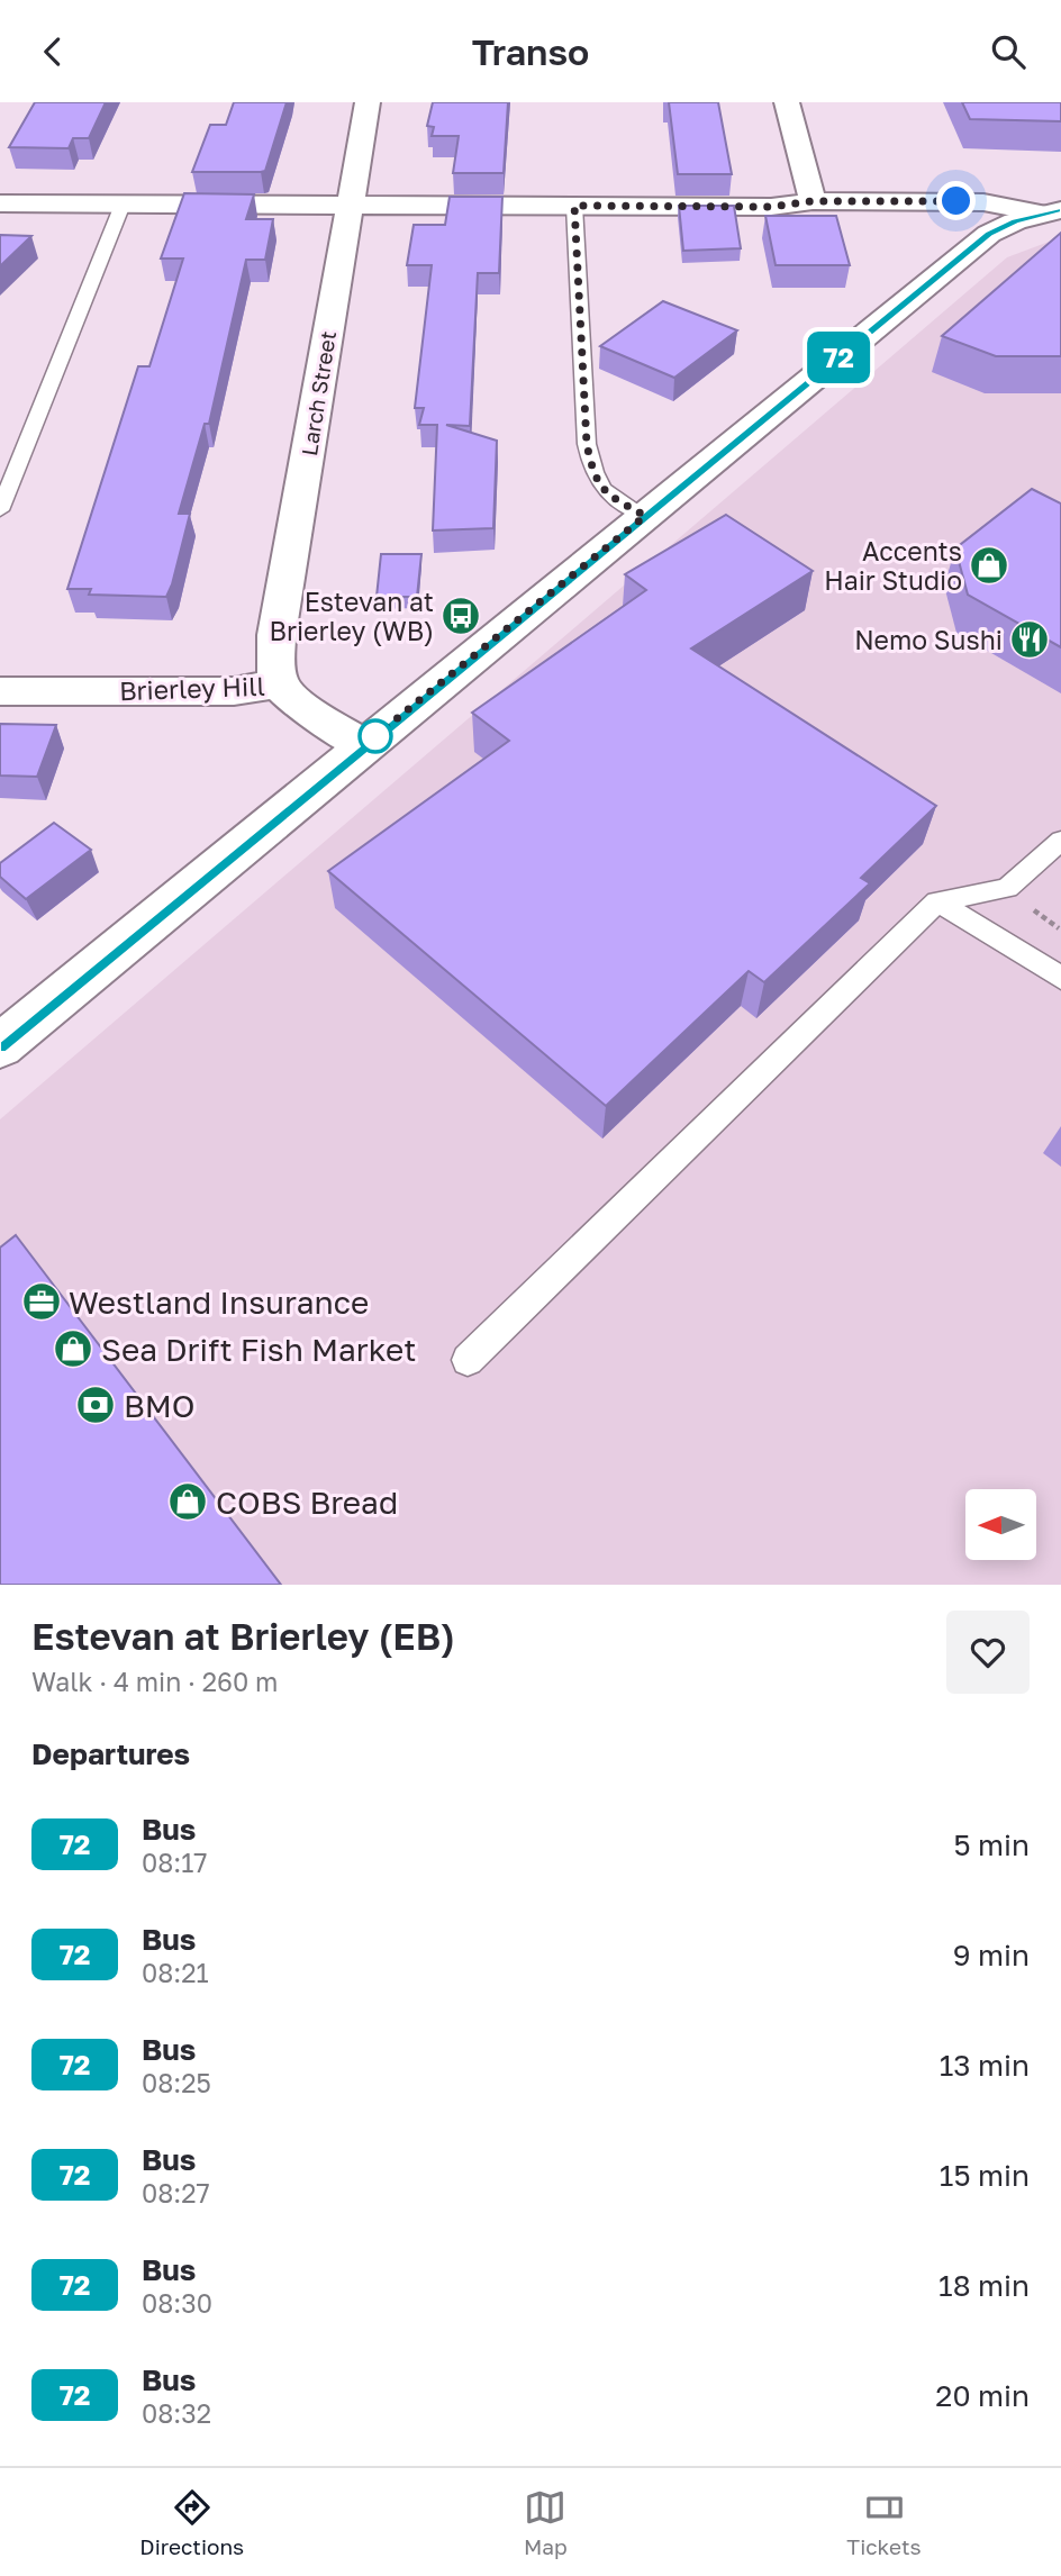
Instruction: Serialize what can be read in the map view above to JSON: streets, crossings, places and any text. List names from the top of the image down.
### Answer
{
  "streets": {
    "street": ["Larch Street", "Brierley Hill"]
  },
  "crossings": [
    ["Larch Street", "Brierley Hill"]
  ],
  "places": {
    "shop": ["Accents Hair Studio", "Sea Drift Fish Market", "COBS Bread"],
    "bus stop": ["Estevan at Brierley (WB)"],
    "restaurant": ["Nemo Sushi"],
    "office": ["Westland Insurance"],
    "bank": ["BMO"]
  },
  "lines": ["bus line 72"],
  "north": "left",
  "page": {
    "header": "Transo",
    "on_map": "72",
    "heading": [
      ["Estevan at Brierley (EB)", "Walk · 4 min · 260 m"],
      "Departures"
    ],
    "list": [
      {
        "mark": "72",
        "name": "Bus",
        "note": "08:17",
        "value": "5 min"
      },
      {
        "mark": "72",
        "name": "Bus",
        "note": "08:21",
        "value": "9 min"
      },
      {
        "mark": "72",
        "name": "Bus",
        "note": "08:25",
        "value": "13 min"
      },
      {
        "mark": "72",
        "name": "Bus",
        "note": "08:27",
        "value": "15 min"
      },
      {
        "mark": "72",
        "name": "Bus",
        "note": "08:30",
        "value": "18 min"
      },
      {
        "mark": "72",
        "name": "Bus",
        "note": "08:32",
        "value": "20 min"
      }
    ],
    "tabs": ["Directions", "Map", "Tickets"]
  }
}
